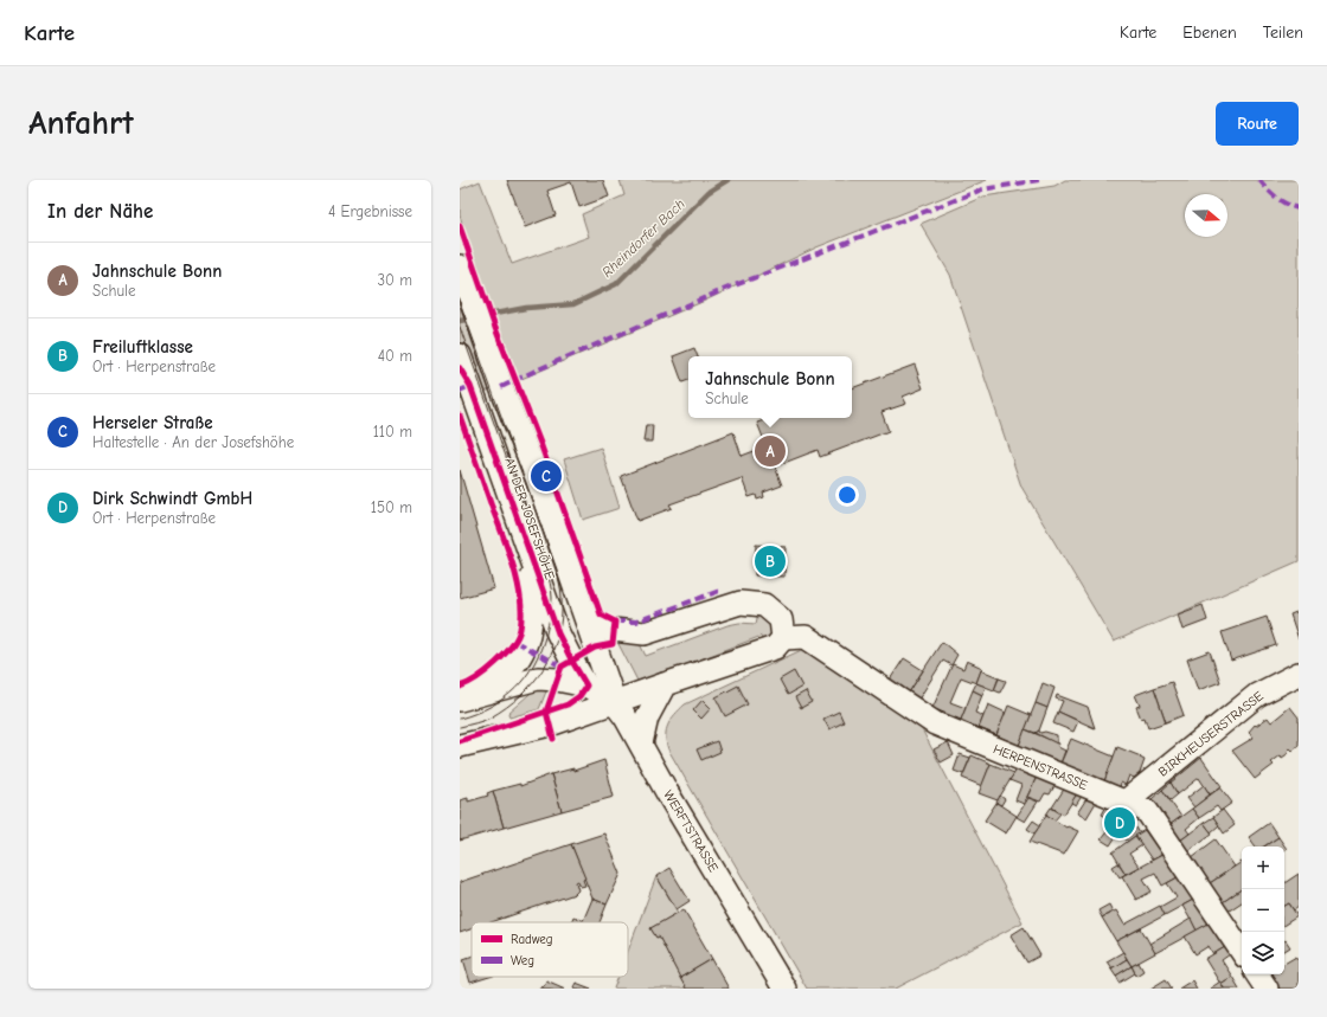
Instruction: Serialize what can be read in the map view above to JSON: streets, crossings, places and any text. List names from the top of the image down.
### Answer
{
  "streets": {
    "street": [
      "AN DER JOSEFSHÖHE",
      "BIRKHEUSERSTRASSE",
      "HERPENSTRASSE",
      "WERFTSTRASSE"
    ]
  },
  "crossings": [
    ["AN DER JOSEFSHÖHE", "WERFTSTRASSE"],
    ["BIRKHEUSERSTRASSE", "HERPENSTRASSE"]
  ],
  "water": ["Rheindorfer Bach"],
  "legend": ["Radweg", "Weg"],
  "north": "right",
  "page": {
    "header": "Karte",
    "nav": ["Karte", "Ebenen", "Teilen"],
    "buttons": "Route",
    "title": "Anfahrt",
    "heading": ["In der Nähe", "4 Ergebnisse"],
    "list": [
      {
        "mark": "A",
        "name": "Jahnschule Bonn",
        "note": "Schule",
        "value": "30 m"
      },
      {
        "mark": "B",
        "name": "Freiluftklasse",
        "note": "Ort · Herpenstraße",
        "value": "40 m"
      },
      {
        "mark": "C",
        "name": "Herseler Straße",
        "note": "Haltestelle · An der Josefshöhe",
        "value": "110 m"
      },
      {
        "mark": "D",
        "name": "Dirk Schwindt GmbH",
        "note": "Ort · Herpenstraße",
        "value": "150 m"
      }
    ],
    "popup": ["Jahnschule Bonn", "Schule"],
    "pins": [
      "A",
      "C",
      "B",
      "D"
    ],
    "map_buttons": ["+", "−"]
  }
}
